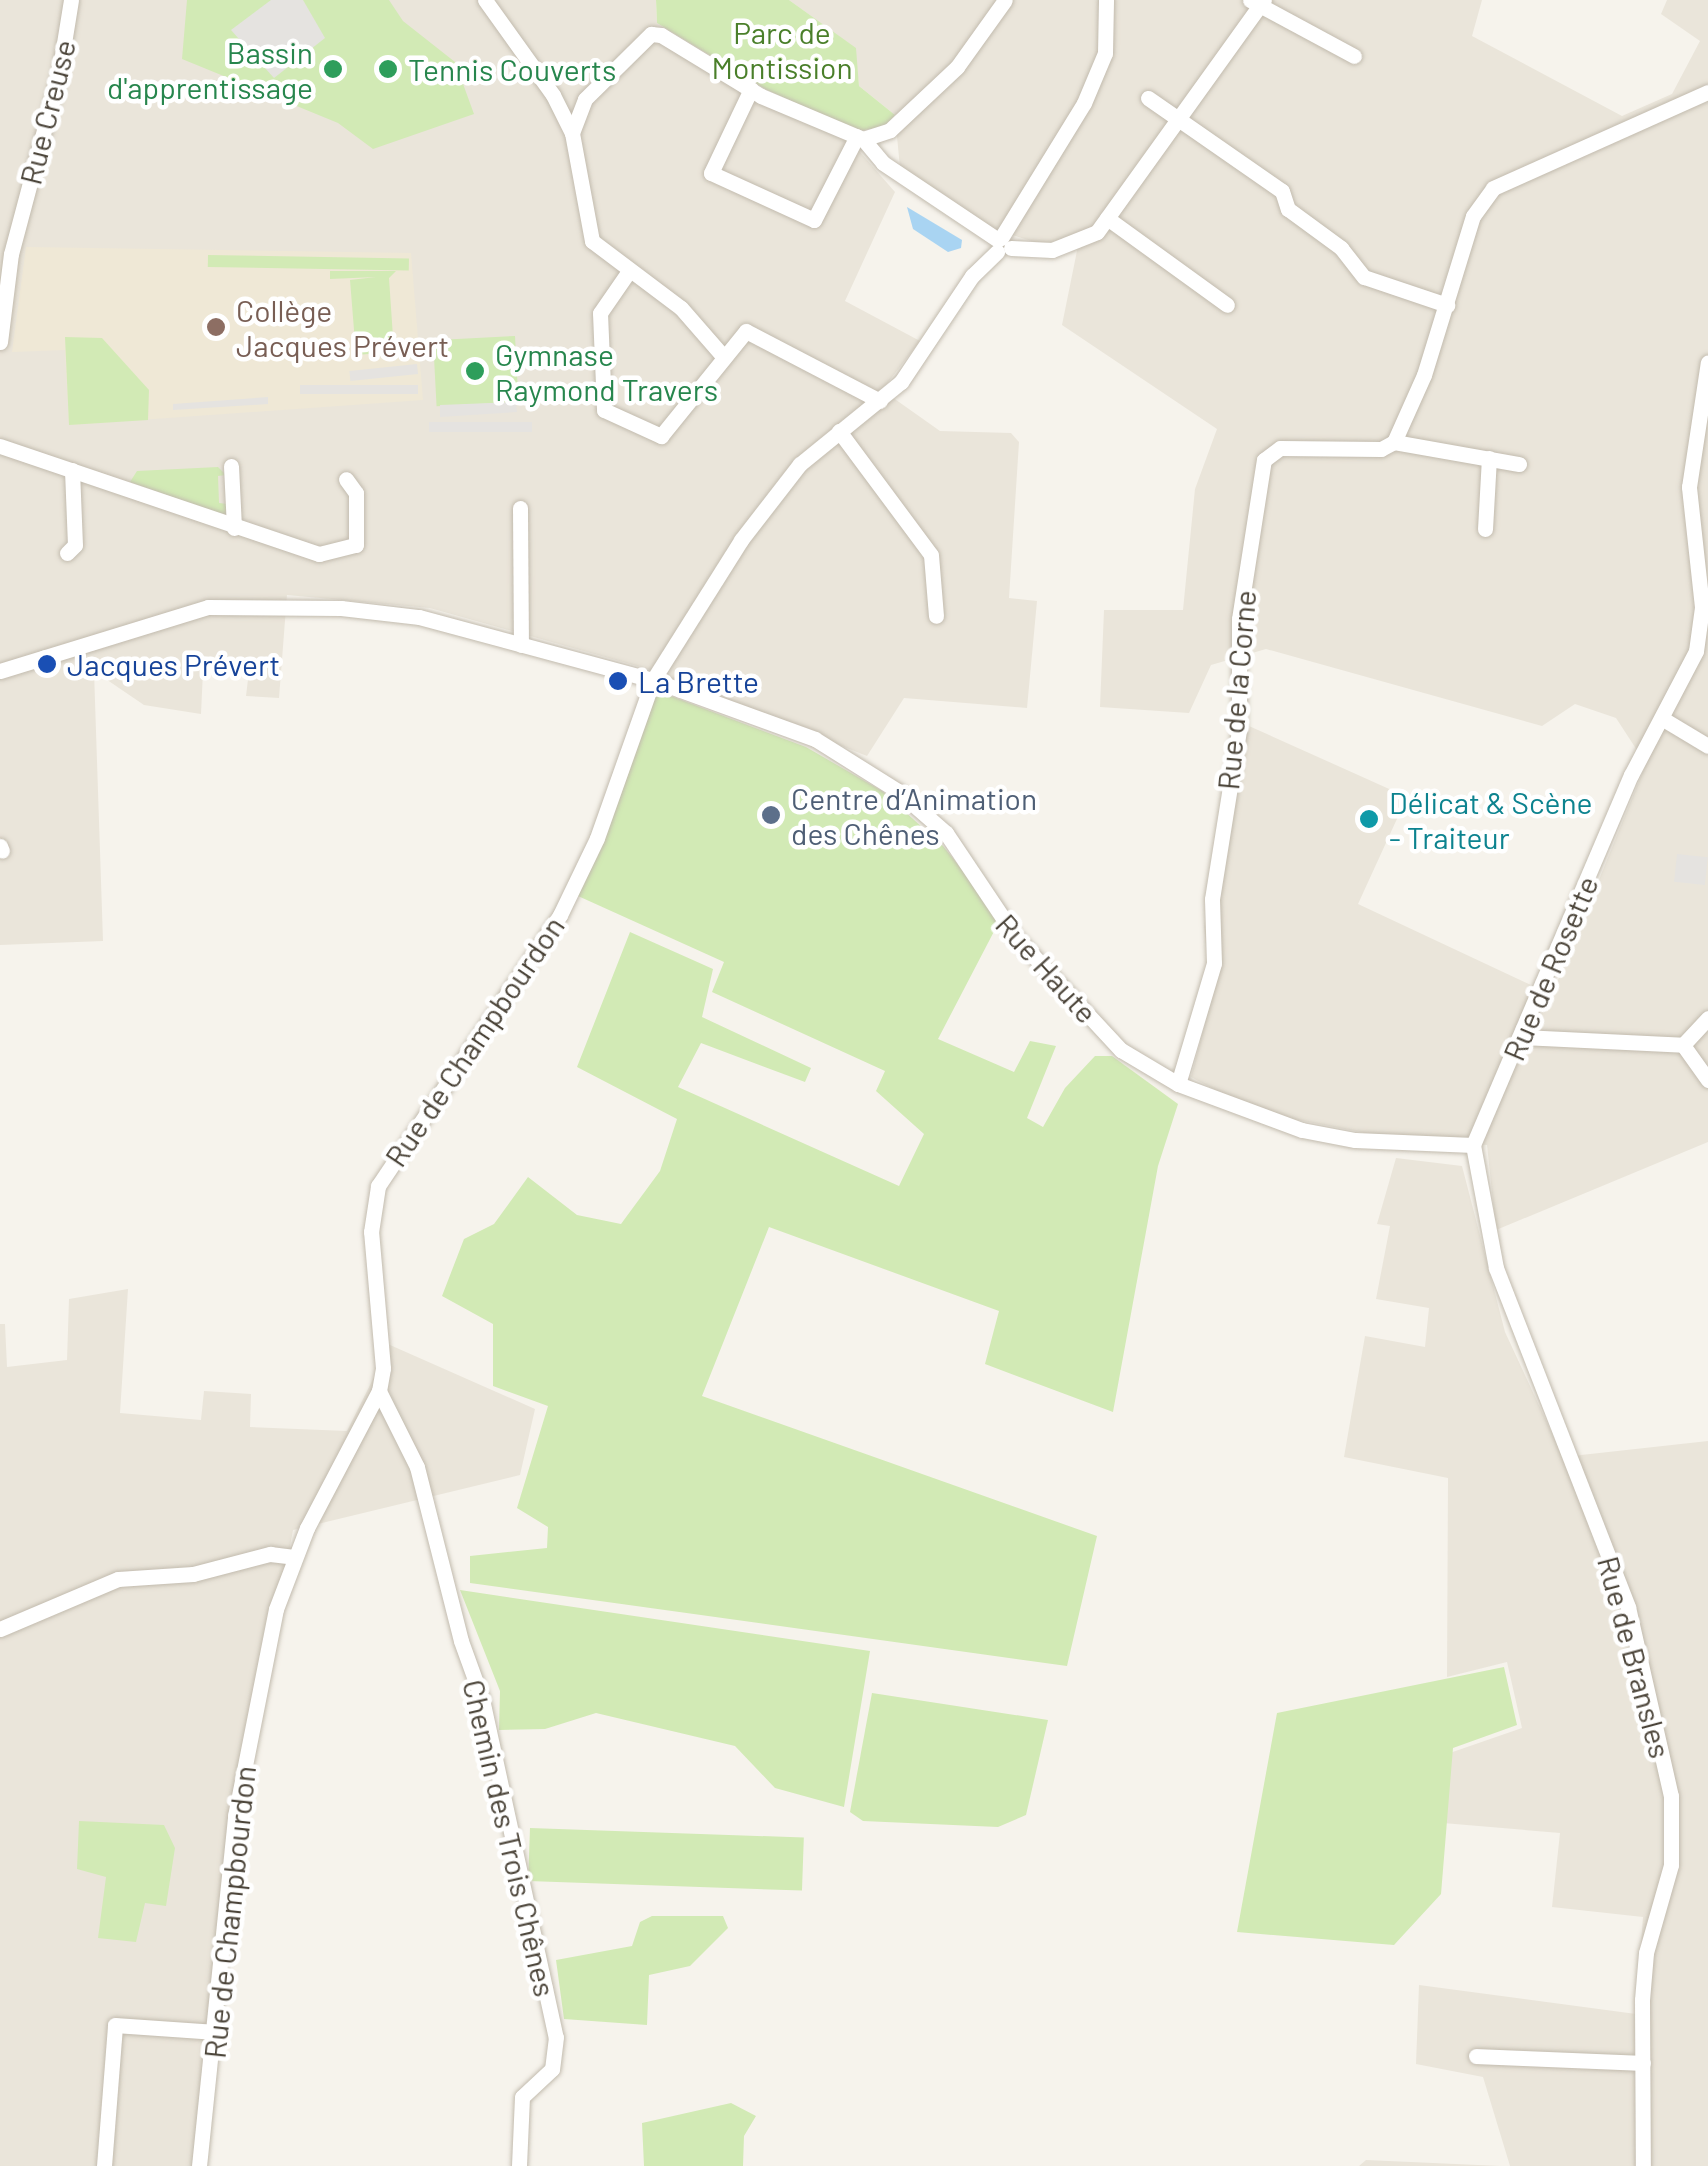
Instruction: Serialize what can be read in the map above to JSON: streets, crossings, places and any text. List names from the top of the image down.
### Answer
{
  "streets": {
    "street": [
      "Rue Creuse",
      "Rue de la Corne",
      "Rue Haute",
      "Rue de Rosette",
      "Rue de Champbourdon",
      "Rue de Bransles",
      "Chemin des Trois Chênes"
    ]
  },
  "crossings": [
    ["Rue de la Corne", "Rue Haute"],
    ["Rue Haute", "Rue de Rosette"],
    ["Rue Haute", "Rue de Champbourdon"],
    ["Rue Haute", "Rue de Bransles"],
    ["Rue de Rosette", "Rue de Bransles"],
    ["Rue de Champbourdon", "Chemin des Trois Chênes"]
  ],
  "parks": ["Parc de Montission"],
  "places": [
    "Bassin d'apprentissage",
    "Tennis Couverts",
    "Collège Jacques Prévert",
    "Gymnase Raymond Travers",
    "Jacques Prévert",
    "La Brette",
    "Centre d’Animation des Chênes",
    "Délicat & Scène - Traiteur"
  ]
}
